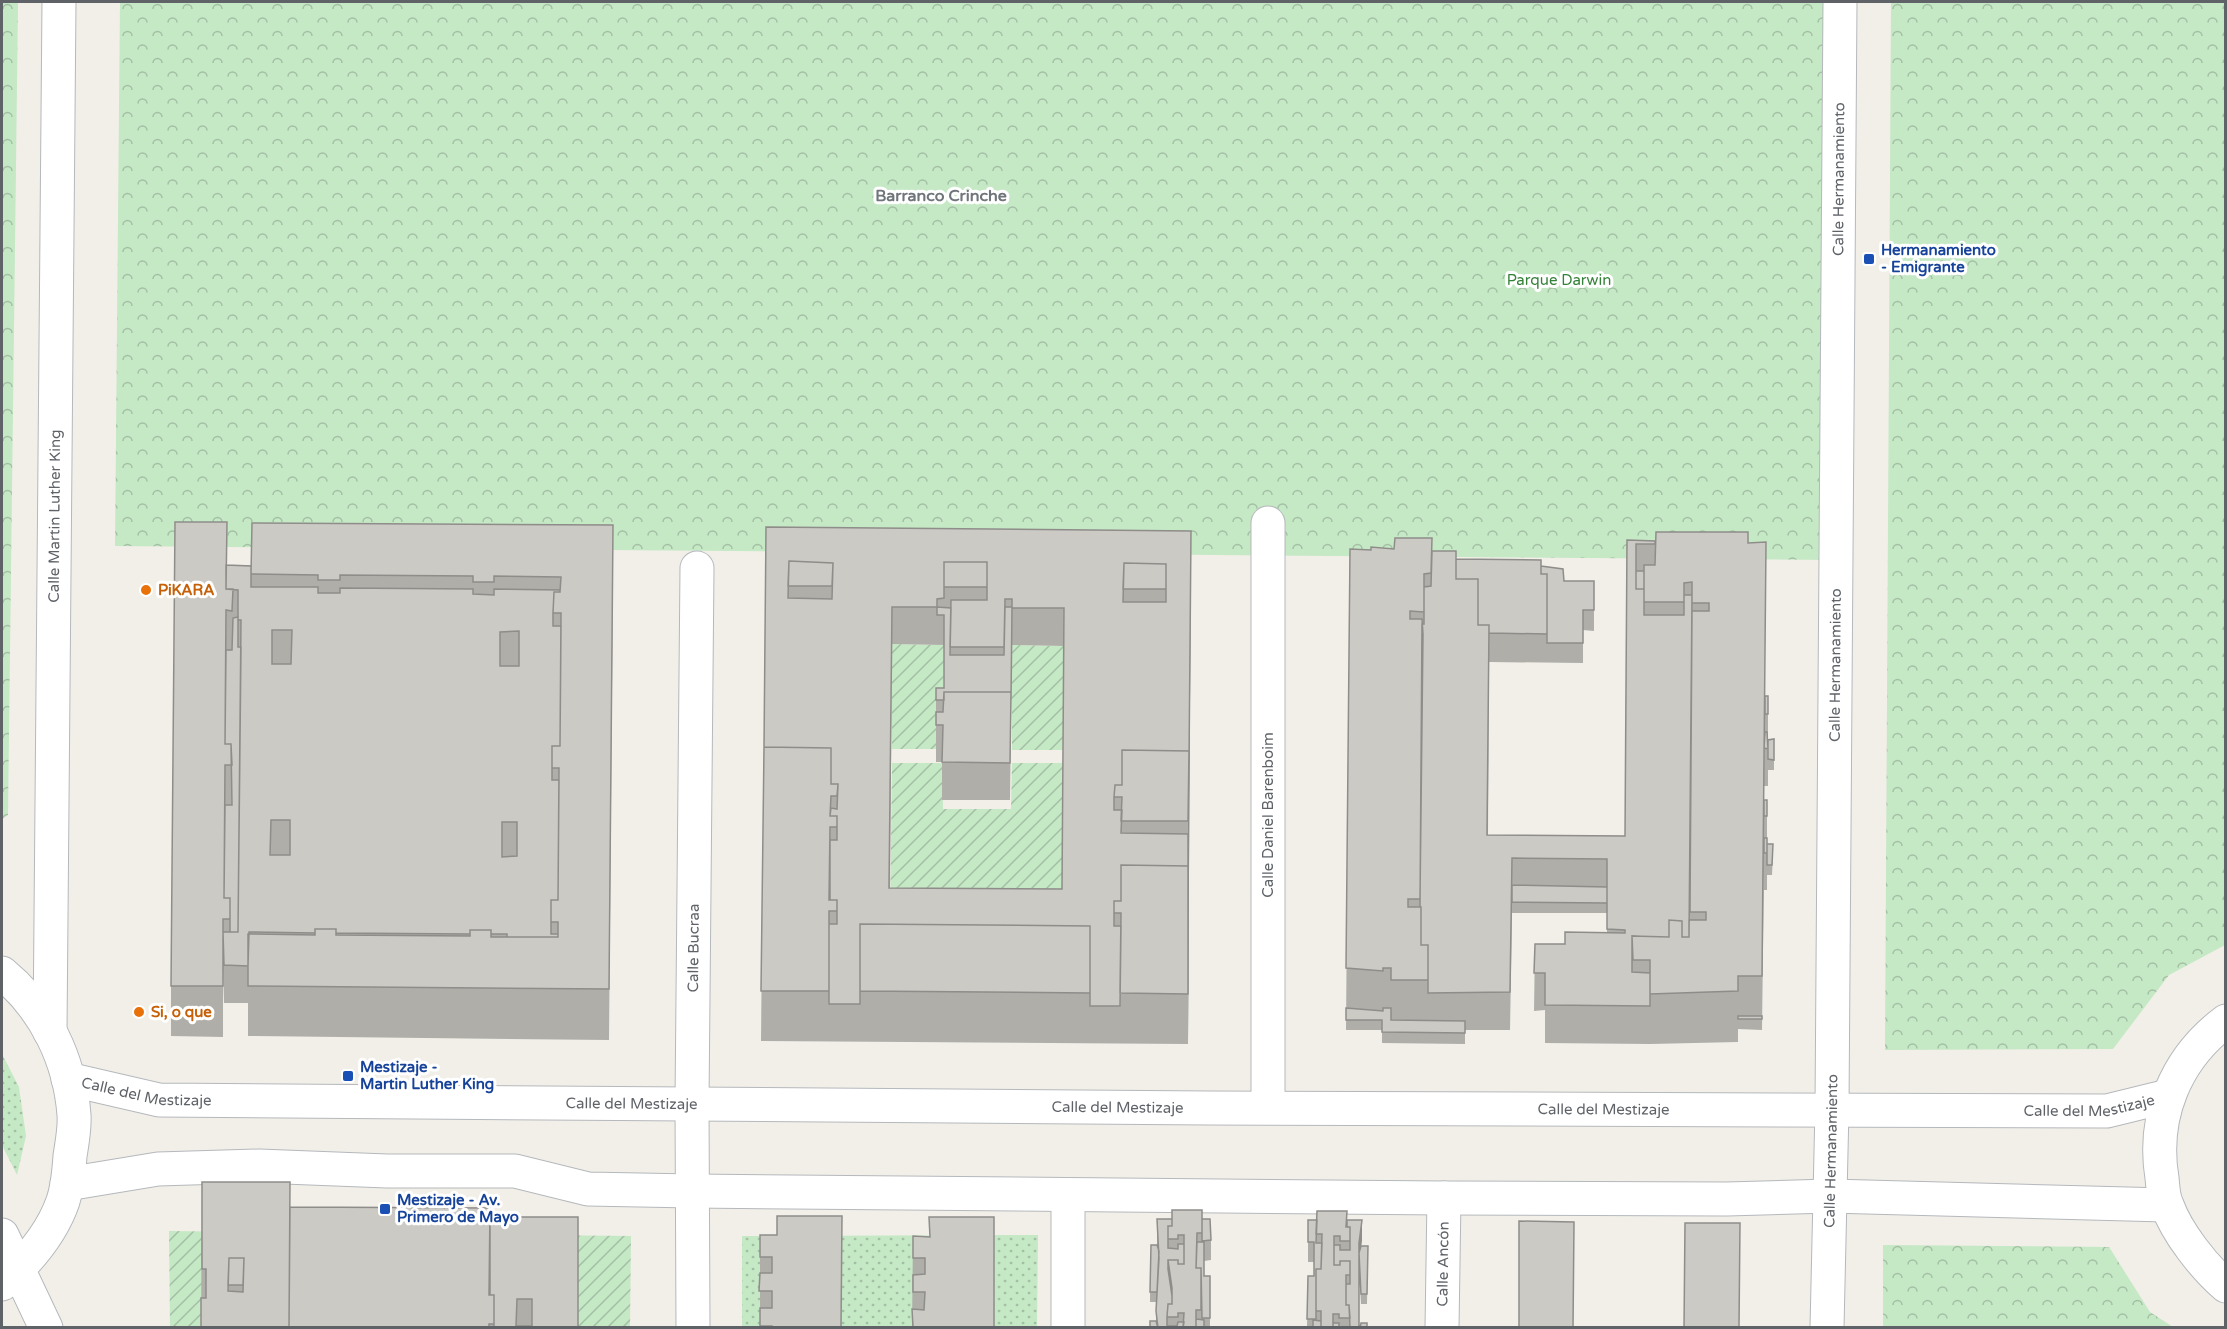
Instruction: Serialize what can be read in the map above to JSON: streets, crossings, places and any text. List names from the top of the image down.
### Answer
{
  "streets": {
    "street": [
      "Calle Hermanamiento",
      "Calle Martin Luther King",
      "Calle Daniel Barenboim",
      "Calle Bucraa",
      "Calle del Mestizaje",
      "Calle Ancón"
    ]
  },
  "crossings": [
    ["Calle Hermanamiento", "Calle del Mestizaje"],
    ["Calle Daniel Barenboim", "Calle del Mestizaje"],
    ["Calle Bucraa", "Calle del Mestizaje"]
  ],
  "districts": ["Barranco Crinche"],
  "parks": ["Parque Darwin"],
  "places": {
    "transit": ["Hermanamiento - Emigrante", "Mestizaje - Martin Luther King", "Mestizaje - Av. Primero de Mayo"],
    "other": ["PiKARA", "Si, o que"]
  }
}
